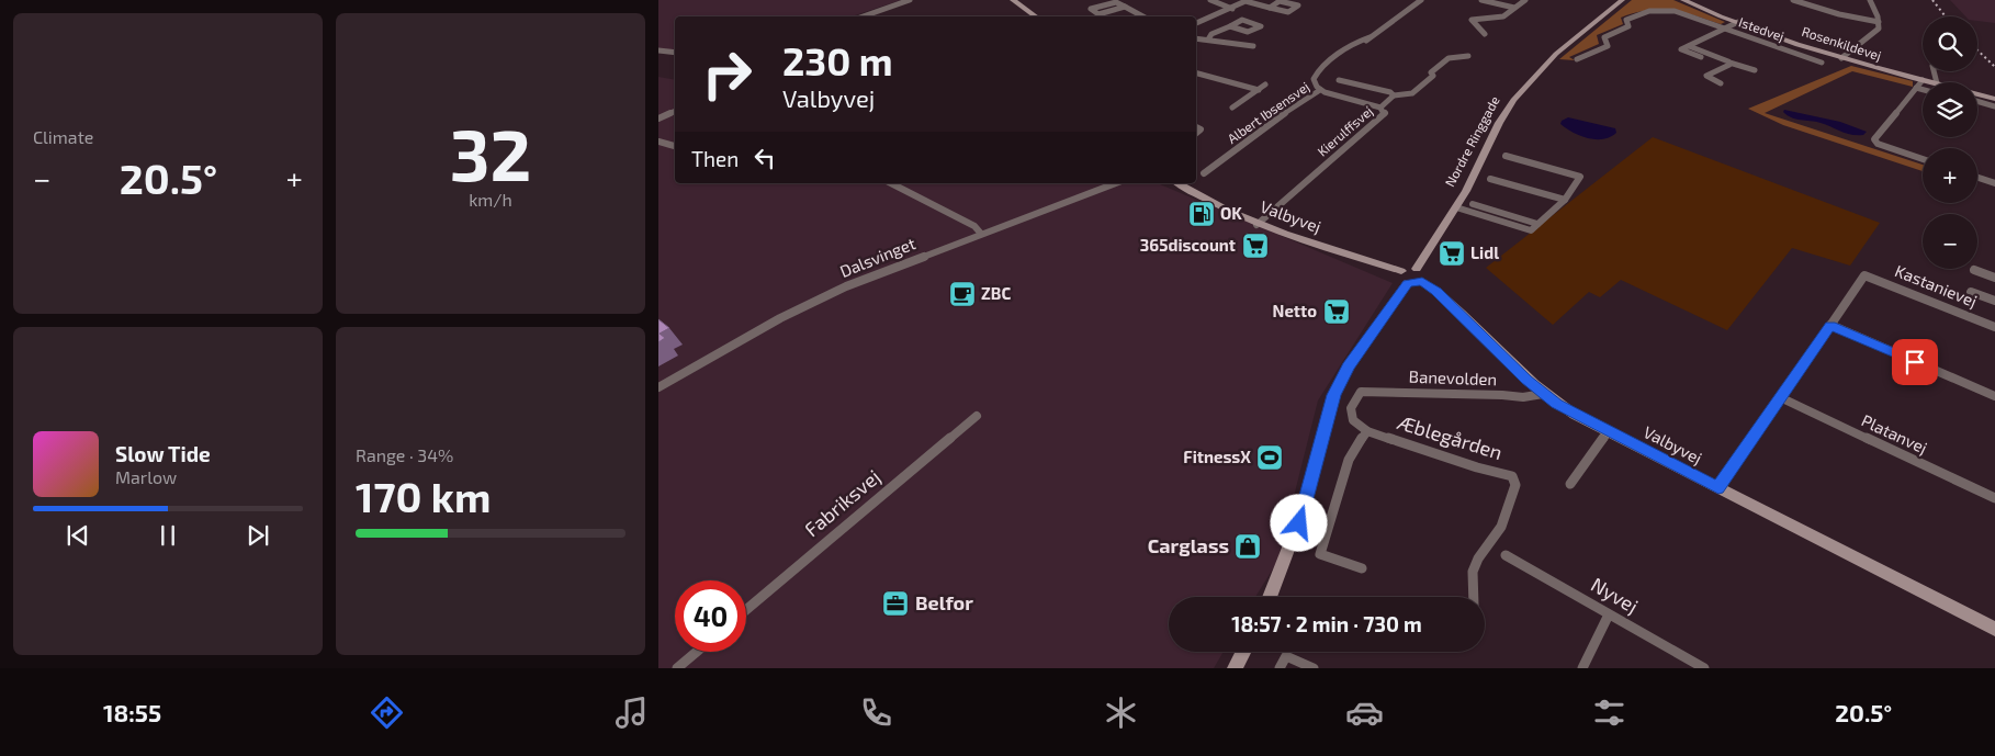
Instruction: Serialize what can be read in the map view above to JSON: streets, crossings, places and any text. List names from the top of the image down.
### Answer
{
  "streets": {
    "street": [
      "Istedvej",
      "Rosenkildevej",
      "Albert Ibsensvej",
      "Kierulffsvej",
      "Nordre Ringgade",
      "Valbyvej",
      "Dalsvinget",
      "Kastanievej",
      "Banevolden",
      "Platanvej",
      "Æblegården",
      "Fabriksvej",
      "Nyvej"
    ]
  },
  "crossings": [
    ["Kierulffsvej", "Valbyvej"],
    ["Valbyvej", "Banevolden"],
    ["Banevolden", "Æblegården"]
  ],
  "places": {
    "fuel station": ["OK"],
    "supermarket": ["365discount", "Lidl", "Netto"],
    "cafe": ["ZBC"],
    "sports": ["FitnessX"],
    "shop": ["Carglass"],
    "office": ["Belfor"]
  },
  "page": {
    "tile": [
      "Climate",
      ["32", "km/h"],
      ["Range · 34%", "170 km"]
    ],
    "map_buttons": ["+", "−"],
    "turn": ["230 m", "Valbyvej"],
    "then": "Then",
    "heat": ["−", "20.5°", "+"],
    "song": ["Slow Tide", "Marlow"],
    "limit": "40",
    "trip": "18:57 · 2 min · 730 m",
    "tabs": ["18:55", "20.5°"]
  }
}
